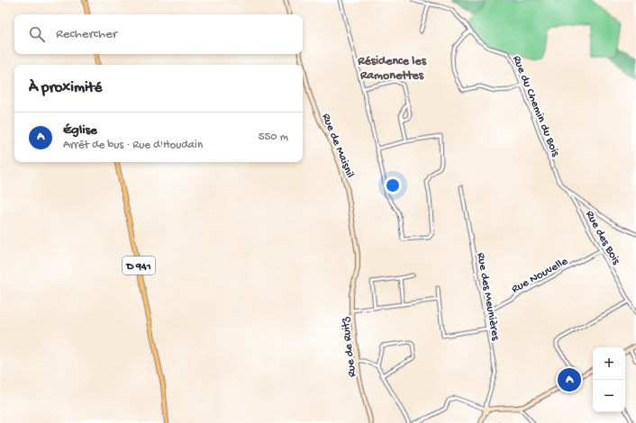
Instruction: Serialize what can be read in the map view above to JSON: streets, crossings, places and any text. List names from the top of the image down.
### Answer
{
  "streets": {
    "main road": ["D 941"],
    "street": [
      "Rue du Chemin du Bois",
      "Rue de Maisnil",
      "Rue des Bois",
      "Rue Nouvelle",
      "Rue des Meunières",
      "Rue de Ruitz"
    ]
  },
  "crossings": [
    ["Rue du Chemin du Bois", "Rue des Bois"],
    ["Rue de Maisnil", "Rue de Ruitz"],
    ["Rue des Bois", "Rue Nouvelle"],
    ["Rue Nouvelle", "Rue des Meunières"]
  ],
  "districts": ["Résidence les Ramonettes"],
  "page": {
    "search": "Rechercher",
    "heading": "À proximité",
    "list": [
      {
        "mark": "A",
        "name": "Église",
        "note": "Arrêt de bus · Rue d'Houdain",
        "value": "550 m"
      }
    ],
    "map_buttons": ["+", "−"],
    "pins": "A"
  }
}
